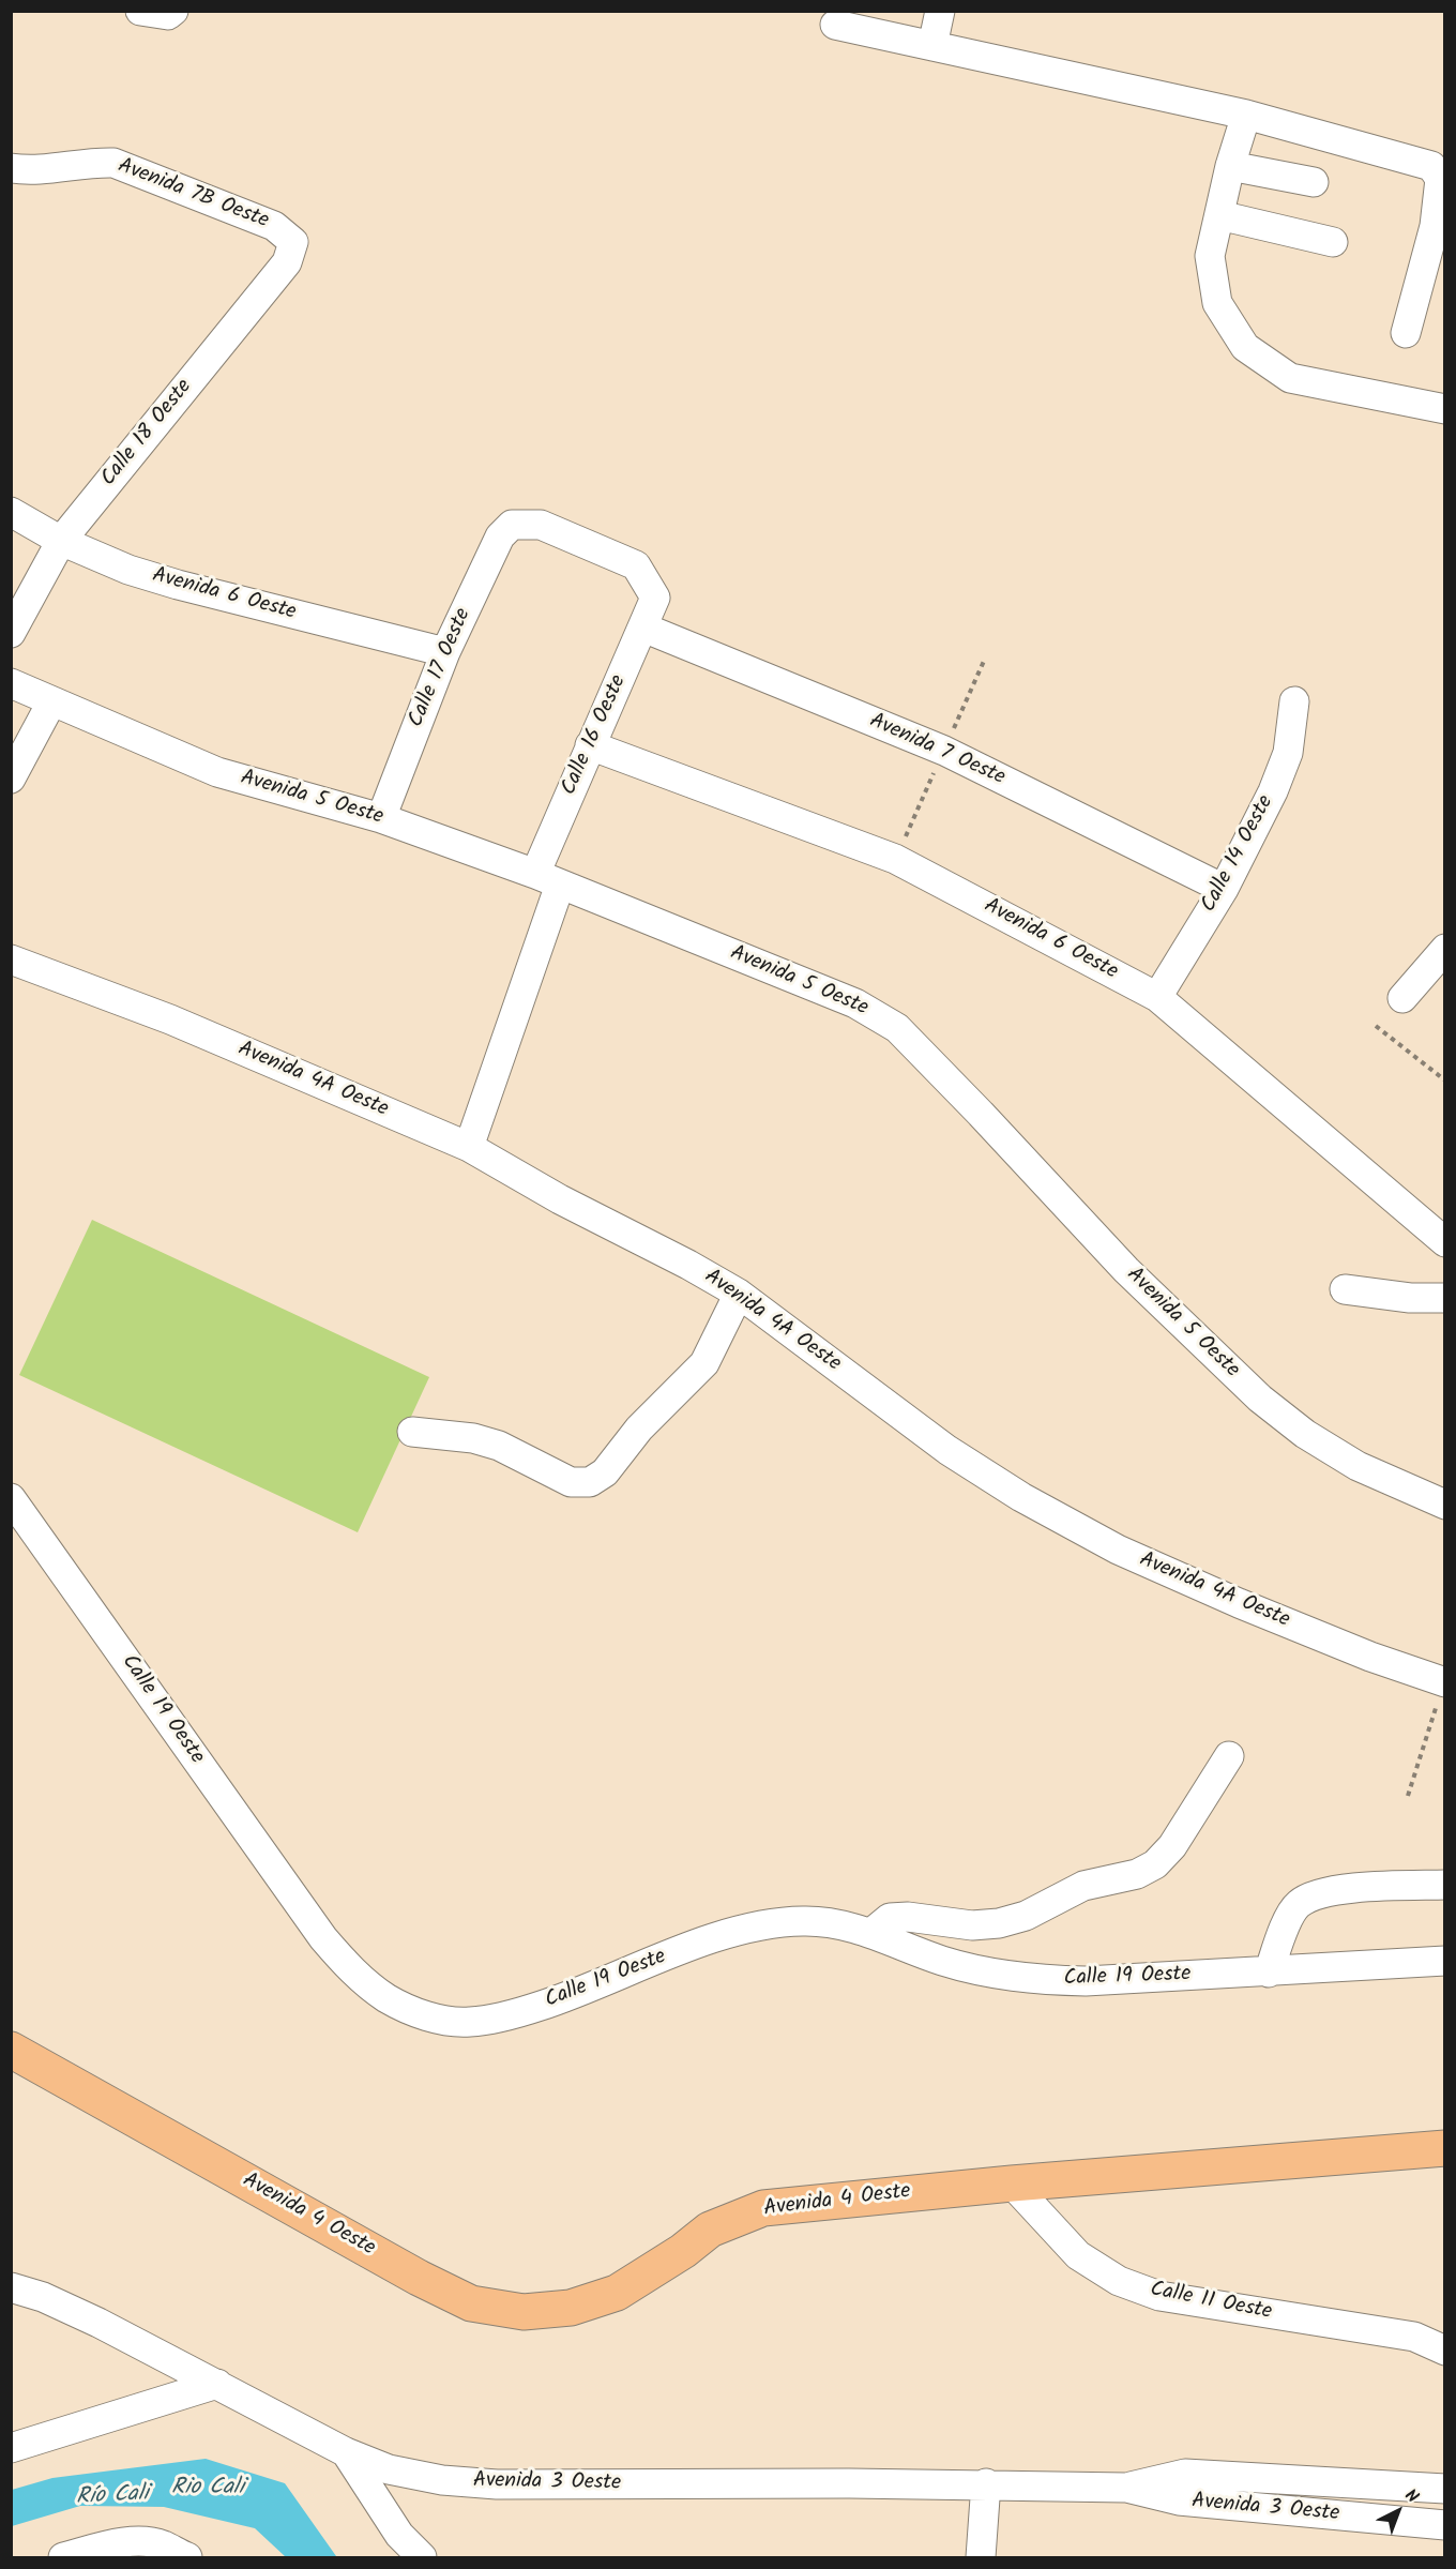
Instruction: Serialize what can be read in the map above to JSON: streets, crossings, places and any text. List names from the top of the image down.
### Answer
{
  "streets": {
    "main road": ["Avenida 4 Oeste"],
    "street": [
      "Avenida 7B Oeste",
      "Calle 18 Oeste",
      "Avenida 6 Oeste",
      "Calle 17 Oeste",
      "Calle 16 Oeste",
      "Avenida 7 Oeste",
      "Avenida 5 Oeste",
      "Calle 14 Oeste",
      "Avenida 4A Oeste",
      "Calle 19 Oeste",
      "Calle 11 Oeste",
      "Avenida 3 Oeste"
    ]
  },
  "crossings": [
    ["Avenida 7B Oeste", "Calle 18 Oeste"],
    ["Calle 18 Oeste", "Avenida 6 Oeste"],
    ["Avenida 6 Oeste", "Calle 17 Oeste"],
    ["Avenida 6 Oeste", "Calle 16 Oeste"],
    ["Avenida 6 Oeste", "Calle 14 Oeste"],
    ["Calle 17 Oeste", "Calle 16 Oeste"],
    ["Calle 17 Oeste", "Avenida 5 Oeste"],
    ["Calle 16 Oeste", "Avenida 7 Oeste"],
    ["Calle 16 Oeste", "Avenida 5 Oeste"],
    ["Calle 16 Oeste", "Avenida 4A Oeste"],
    ["Avenida 7 Oeste", "Calle 14 Oeste"],
    ["Avenida 4 Oeste", "Calle 11 Oeste"]
  ],
  "water": ["Rio Cali", "Río Cali"],
  "north": "top right"
}
